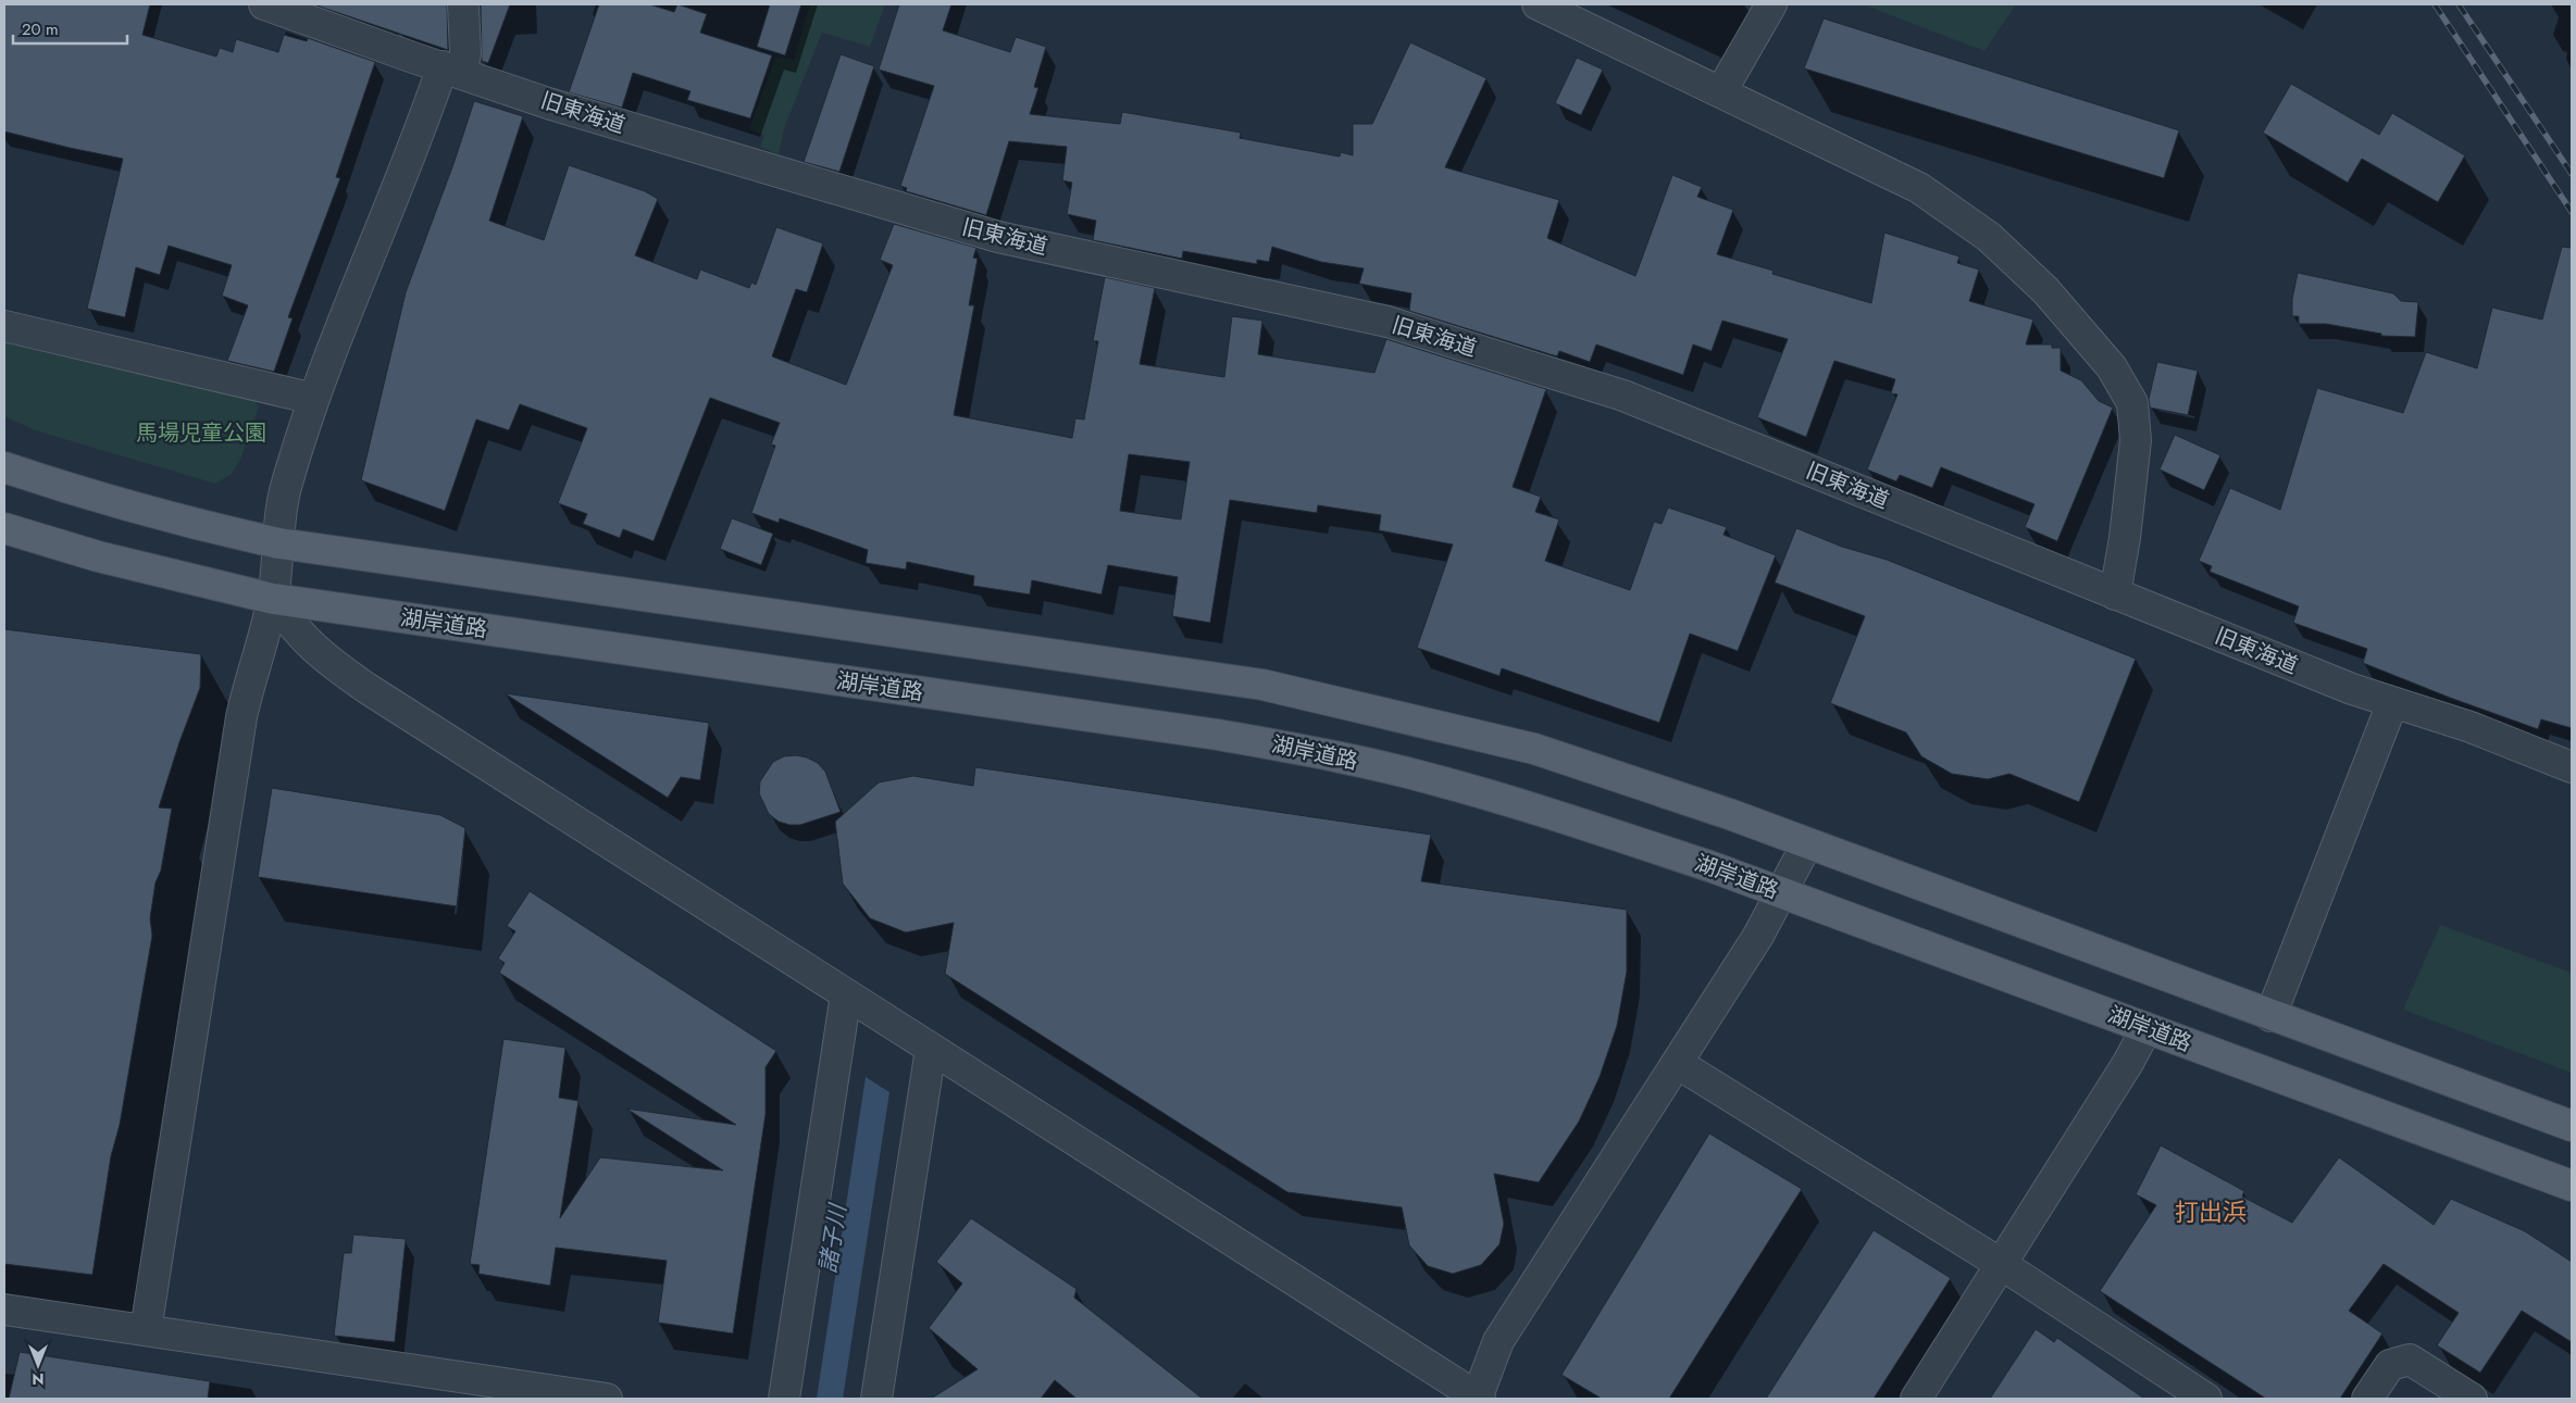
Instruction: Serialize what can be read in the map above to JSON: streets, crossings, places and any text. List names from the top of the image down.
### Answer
{
  "streets": {
    "main road": ["湖岸道路"],
    "street": ["旧東海道"]
  },
  "districts": ["打出浜"],
  "water": ["諸子川"],
  "parks": ["馬場児童公園"],
  "scale_bar": "20 m",
  "north": "bottom"
}
